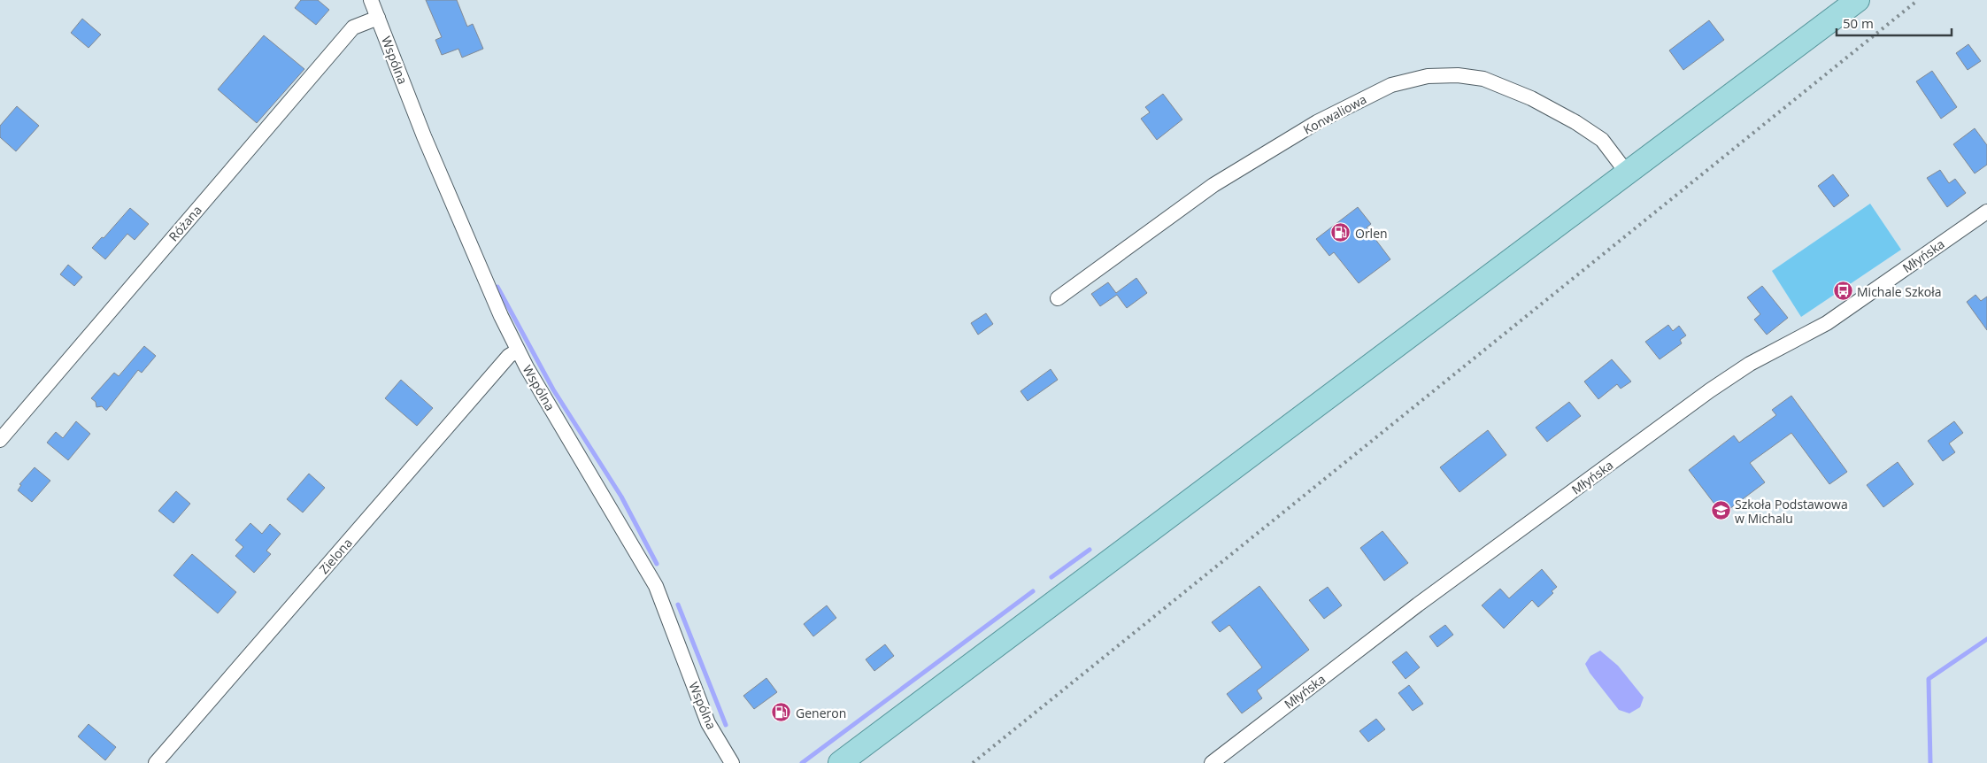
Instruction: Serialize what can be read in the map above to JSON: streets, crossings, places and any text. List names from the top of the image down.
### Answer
{
  "streets": {
    "street": [
      "Wspólna",
      "Konwaliowa",
      "Różana",
      "Młyńska",
      "Zielona"
    ]
  },
  "crossings": [
    ["Wspólna", "Różana"],
    ["Wspólna", "Zielona"]
  ],
  "places": {
    "fuel station": ["Orlen", "Generon"],
    "bus stop": ["Michale Szkoła"],
    "school or university": ["Szkoła Podstawowa w Michalu"]
  },
  "scale_bar": "50 m"
}
